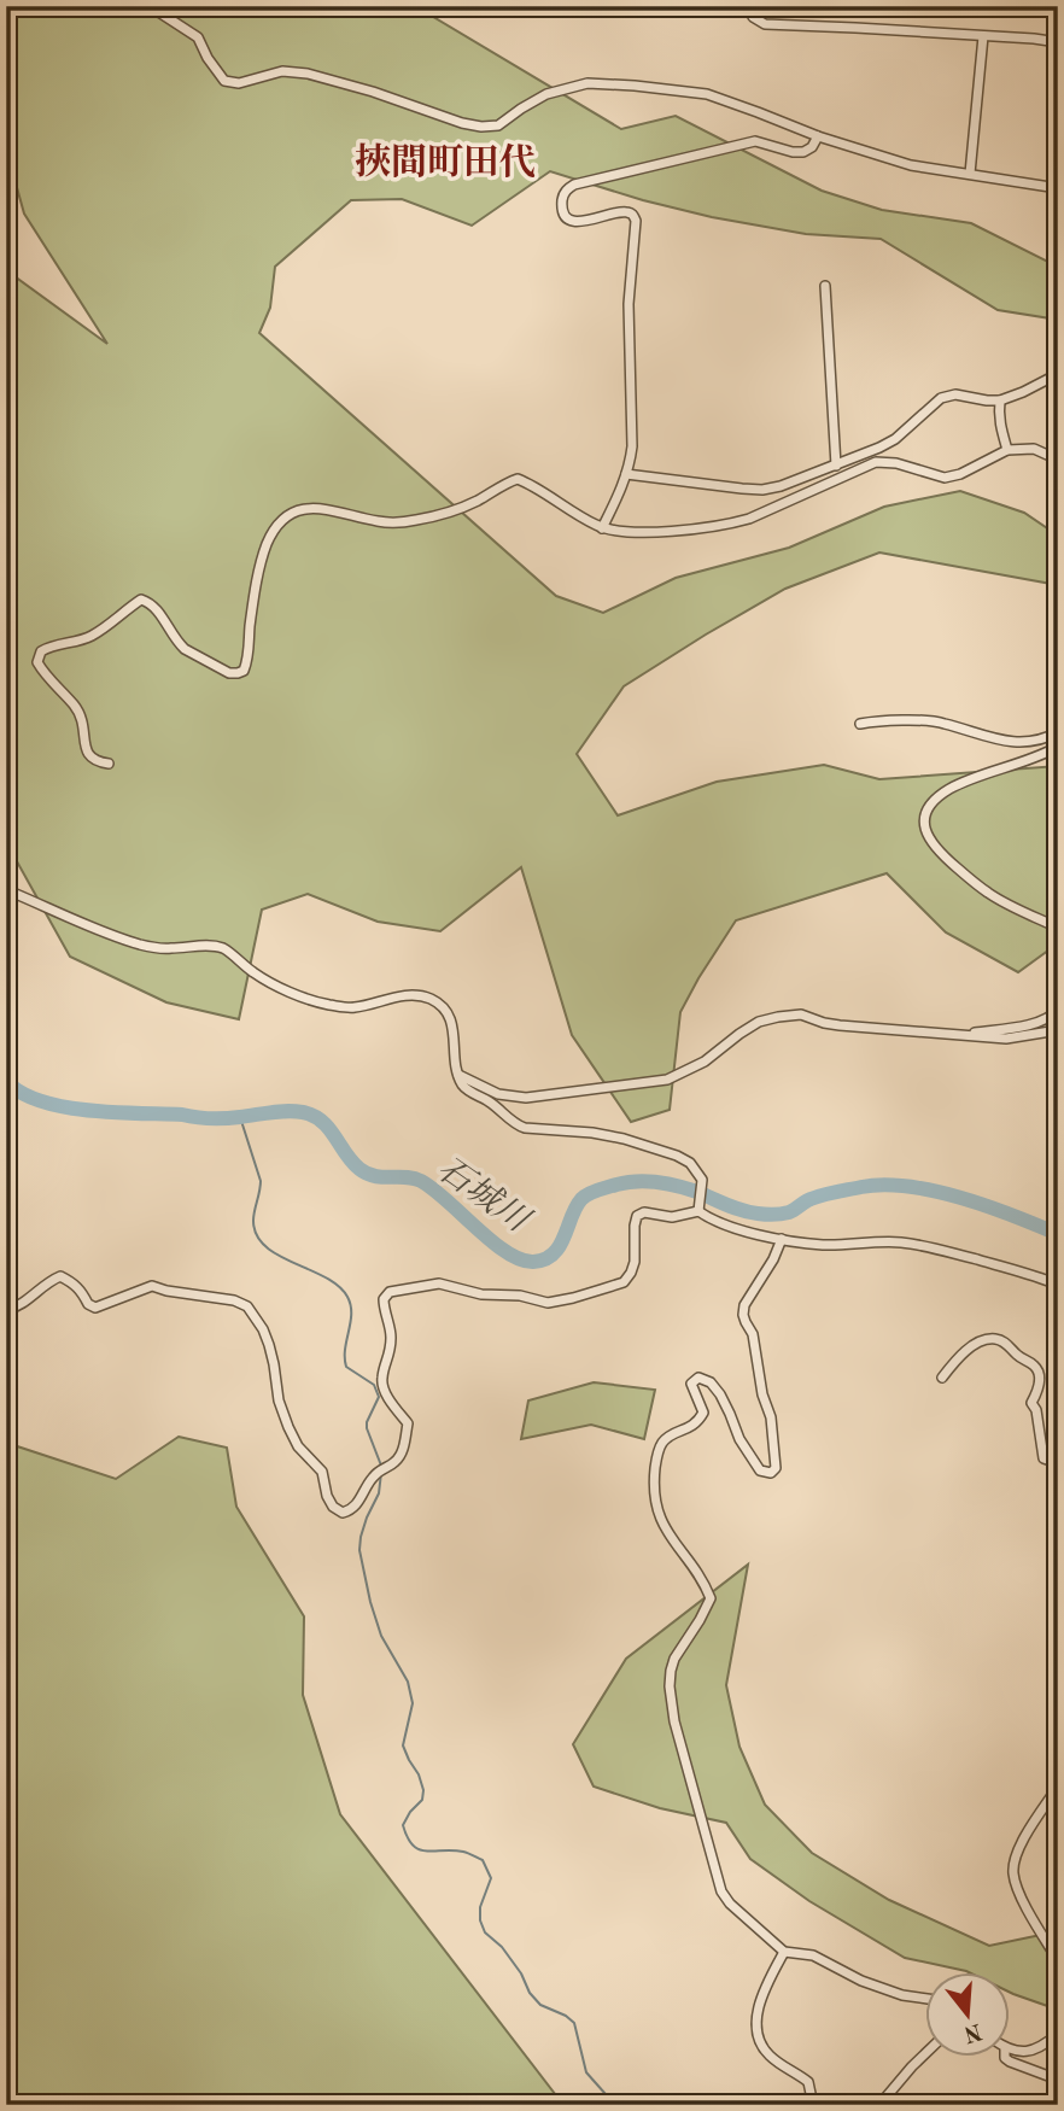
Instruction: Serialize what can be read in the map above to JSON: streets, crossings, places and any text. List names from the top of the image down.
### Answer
{
  "districts": ["挾間町田代"],
  "water": ["石城川"],
  "north": "bottom"
}
